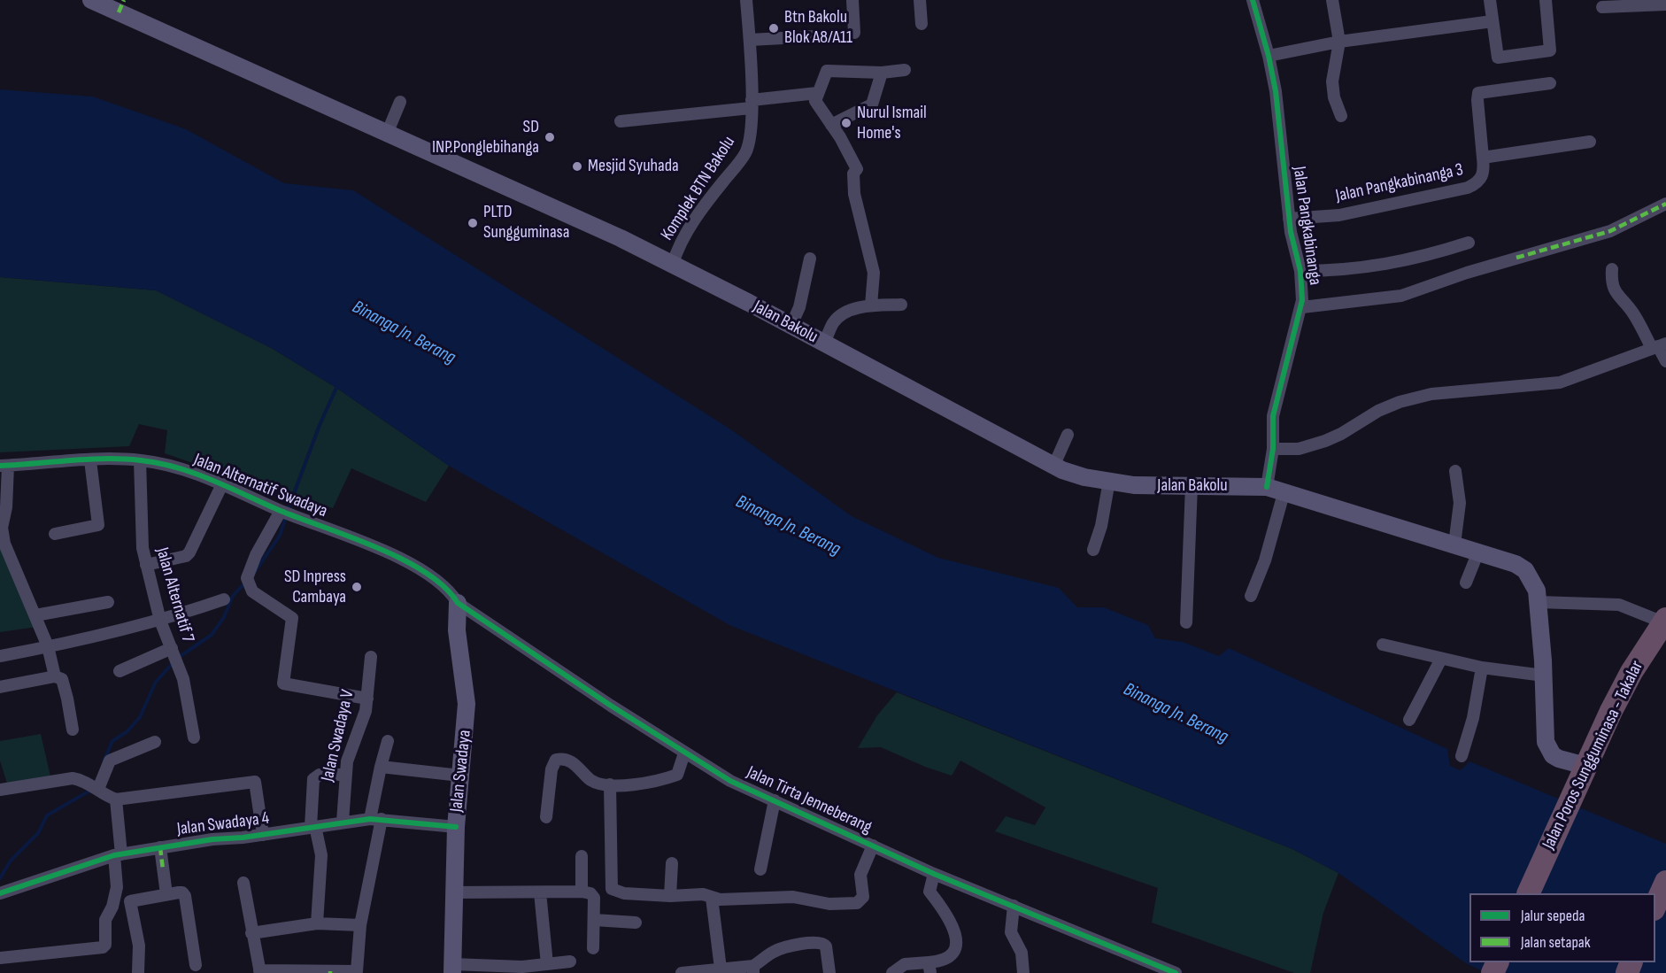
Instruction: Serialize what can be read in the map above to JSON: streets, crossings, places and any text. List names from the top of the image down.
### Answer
{
  "streets": {
    "highway": ["Jalan Poros Sungguminasa - Takalar"],
    "main road": ["Jalan Bakolu", "Jalan Swadaya"],
    "street": [
      "Jalan Pangkabinanga 3",
      "Komplek BTN Bakolu",
      "Jalan Pangkabinanga",
      "Jalan Alternatif Swadaya",
      "Jalan Alternatif 7",
      "Jalan Swadaya V",
      "Jalan Tirta Jenneberang",
      "Jalan Swadaya 4"
    ]
  },
  "crossings": [
    ["Jalan Pangkabinanga 3", "Jalan Pangkabinanga"],
    ["Komplek BTN Bakolu", "Jalan Bakolu"],
    ["Jalan Pangkabinanga", "Jalan Bakolu"],
    ["Jalan Bakolu", "Jalan Poros Sungguminasa - Takalar"],
    ["Jalan Alternatif Swadaya", "Jalan Alternatif 7"],
    ["Jalan Alternatif Swadaya", "Jalan Swadaya"],
    ["Jalan Alternatif Swadaya", "Jalan Tirta Jenneberang"],
    ["Jalan Swadaya V", "Jalan Swadaya 4"],
    ["Jalan Swadaya", "Jalan Tirta Jenneberang"],
    ["Jalan Swadaya", "Jalan Swadaya 4"]
  ],
  "water": ["Binanga Jn. Berang"],
  "places": [
    "Btn Bakolu Blok A8/A11",
    "Nurul Ismail Home's",
    "SD INP.Ponglebihanga",
    "Mesjid Syuhada",
    "PLTD Sungguminasa",
    "SD Inpress Cambaya"
  ],
  "legend": ["Jalur sepeda", "Jalan setapak"]
}
